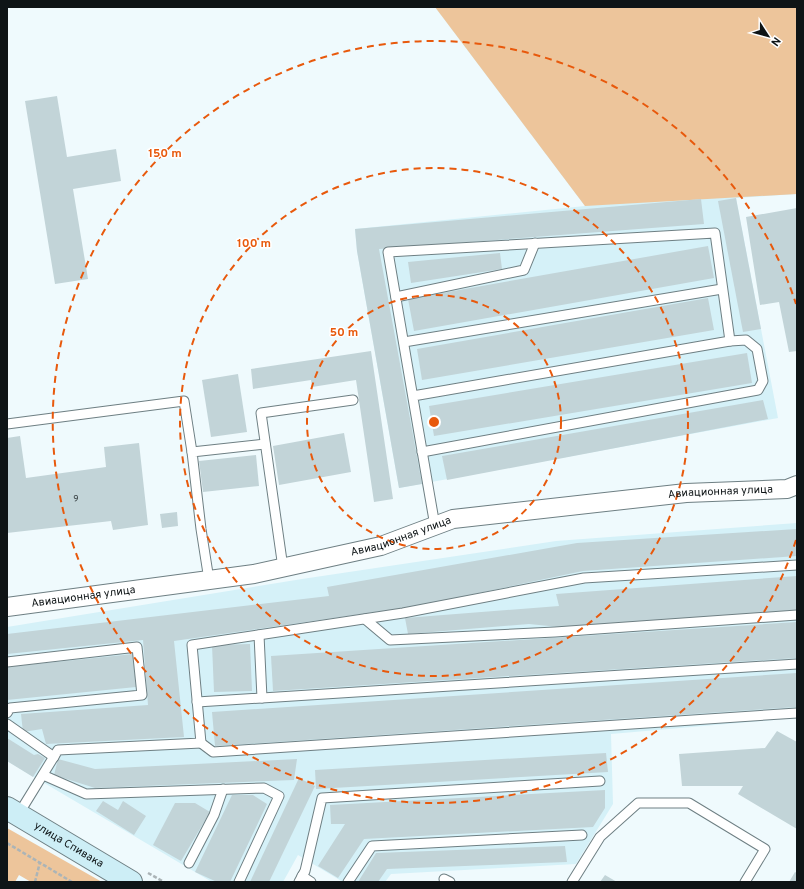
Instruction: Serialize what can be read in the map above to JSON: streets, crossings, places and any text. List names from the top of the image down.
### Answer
{
  "streets": {
    "main road": ["улица Спивака"],
    "street": ["Авиационная улица"]
  },
  "house_numbers": ["9"],
  "north": "bottom right",
  "rings": ["150 m", "100 m", "50 m"]
}
